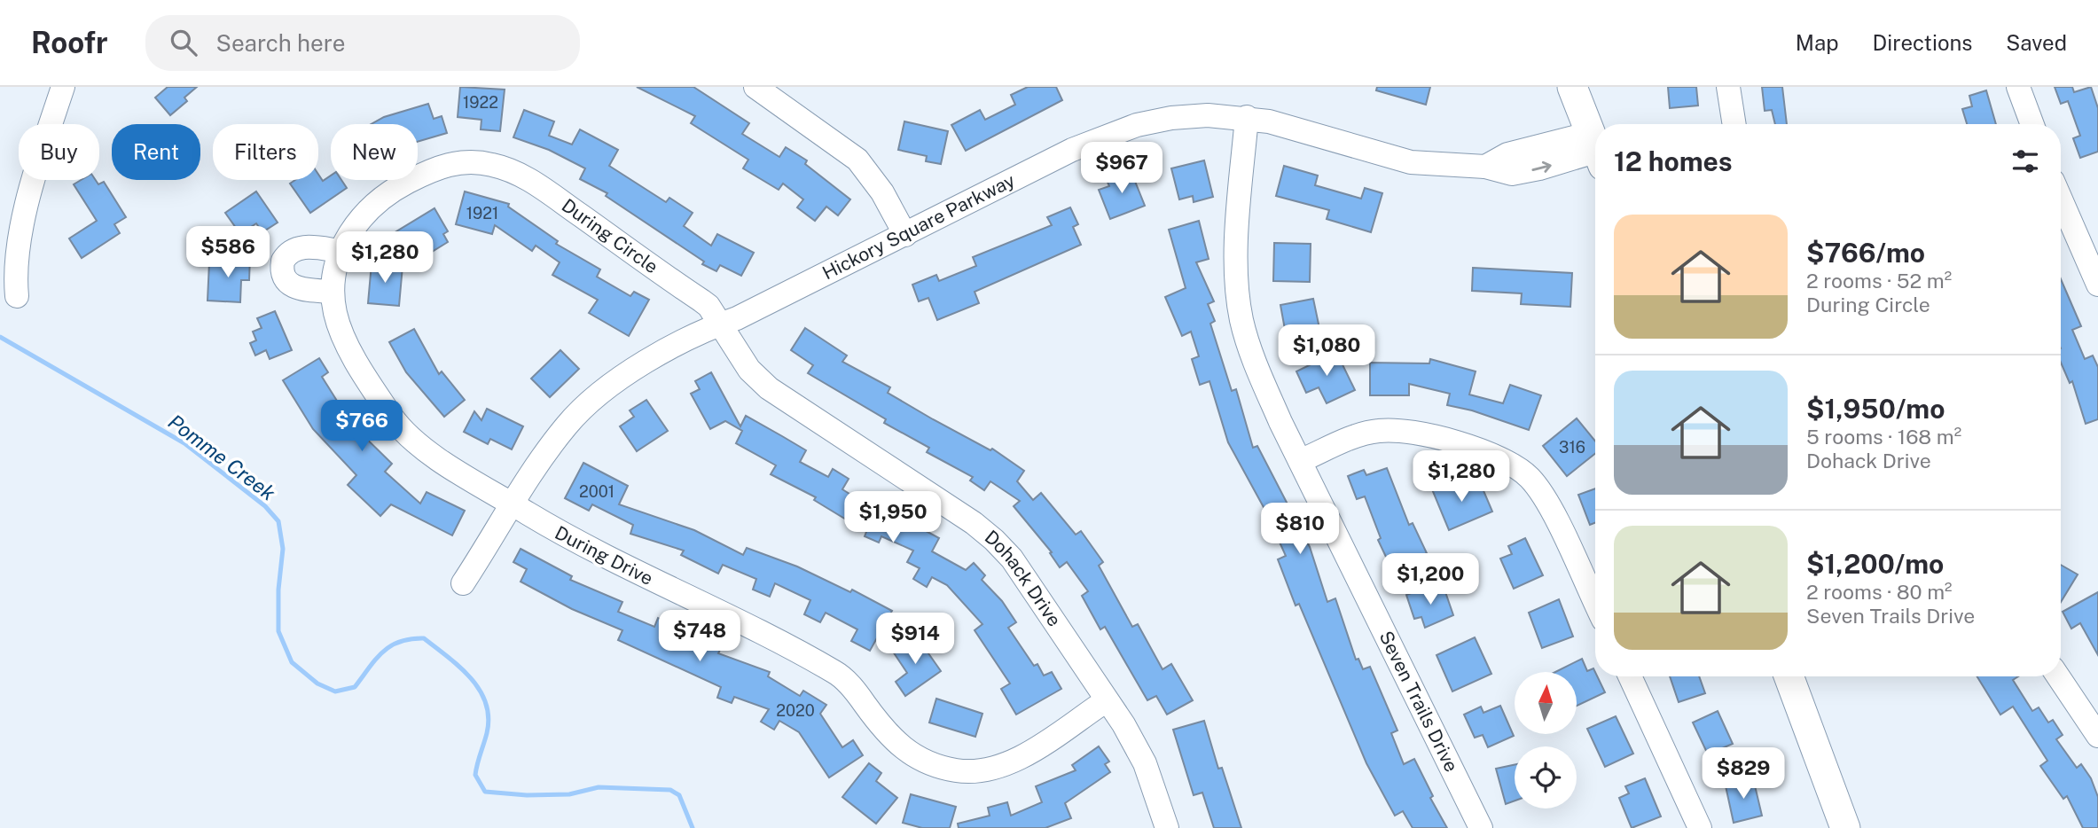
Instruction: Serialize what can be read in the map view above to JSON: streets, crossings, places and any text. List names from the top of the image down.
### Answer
{
  "streets": {
    "street": [
      "Hickory Square Parkway",
      "During Circle",
      "During Drive",
      "Dohack Drive",
      "Seven Trails Drive"
    ]
  },
  "crossings": [
    ["Hickory Square Parkway", "During Circle"],
    ["Hickory Square Parkway", "During Drive"],
    ["Hickory Square Parkway", "Dohack Drive"],
    ["Hickory Square Parkway", "Seven Trails Drive"],
    ["During Circle", "During Drive"],
    ["During Circle", "Dohack Drive"],
    ["During Drive", "Dohack Drive"]
  ],
  "water": ["Pomme Creek"],
  "house_numbers": [
    "1922",
    "1921",
    "316",
    "2001",
    "2020"
  ],
  "north": "top",
  "page": {
    "header": "Roofr",
    "search": "Search here",
    "nav": ["Map", "Directions", "Saved"],
    "chip": [
      "Buy",
      "Rent",
      "Filters",
      "New"
    ],
    "heading": "12 homes",
    "price": [
      "$967",
      "$586",
      "$1,280",
      "$1,080",
      "$766",
      "$1,280",
      "$1,950",
      "$810",
      "$1,200",
      "$748",
      "$914",
      "$829"
    ],
    "list": [
      {
        "name": "$766/mo",
        "note": "2 rooms · 52 m² · During Circle"
      },
      {
        "name": "$1,950/mo",
        "note": "5 rooms · 168 m² · Dohack Drive"
      },
      {
        "name": "$1,200/mo",
        "note": "2 rooms · 80 m² · Seven Trails Drive"
      }
    ]
  }
}
